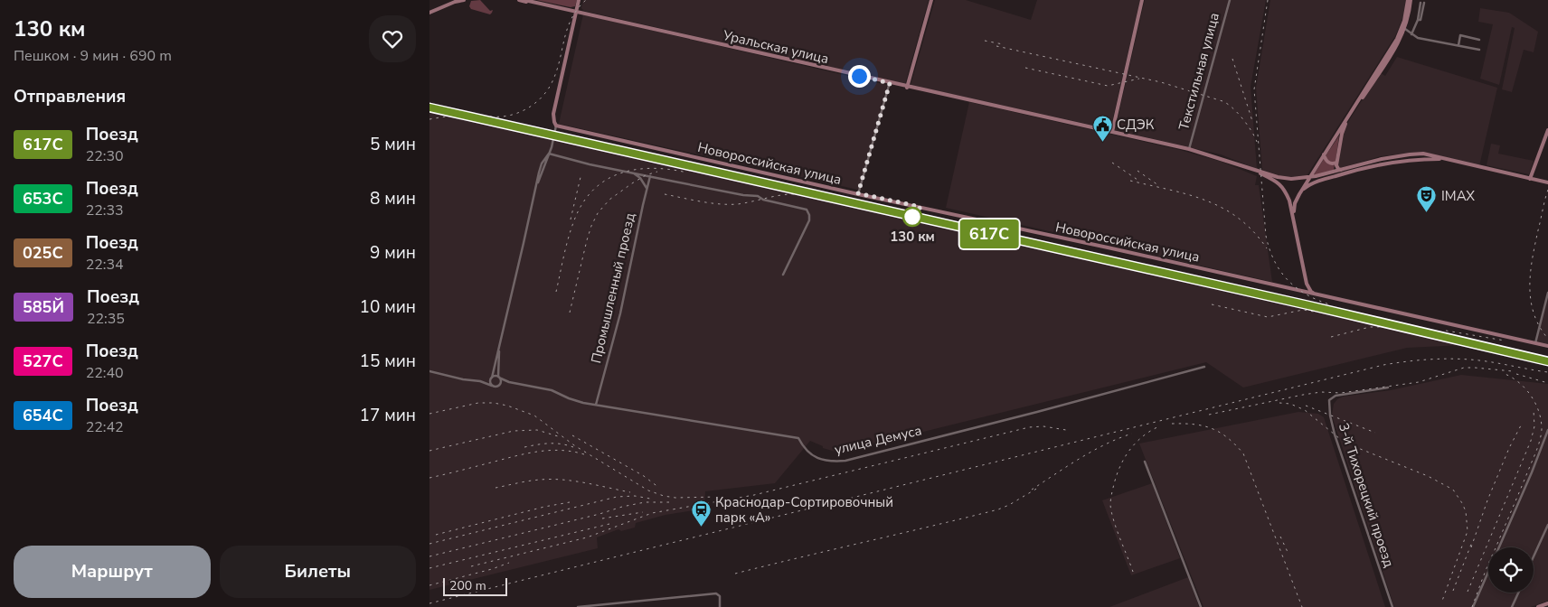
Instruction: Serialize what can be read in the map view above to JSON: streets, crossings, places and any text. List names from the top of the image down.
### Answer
{
  "streets": {
    "main road": ["Уральская улица", "Новороссийская улица"],
    "street": [
      "Текстильная улица",
      "Промышленный проезд",
      "улица Демуса",
      "3-й Тихорецкий проезд"
    ]
  },
  "crossings": [
    ["Уральская улица", "Текстильная улица"],
    ["Промышленный проезд", "улица Демуса"]
  ],
  "places": {
    "public building": ["СДЭК"],
    "theatre": ["IMAX"],
    "other": ["130 км"],
    "station": ["Краснодар-Сортировочный парк «А»"]
  },
  "scale_bar": "200 m",
  "page": {
    "heading": [
      ["130 км", "Пешком · 9 мин · 690 m"],
      "Отправления"
    ],
    "on_map": "617C",
    "list": [
      {
        "mark": "617C",
        "name": "Поезд",
        "note": "22:30",
        "value": "5 мин"
      },
      {
        "mark": "653С",
        "name": "Поезд",
        "note": "22:33",
        "value": "8 мин"
      },
      {
        "mark": "025С",
        "name": "Поезд",
        "note": "22:34",
        "value": "9 мин"
      },
      {
        "mark": "585Й",
        "name": "Поезд",
        "note": "22:35",
        "value": "10 мин"
      },
      {
        "mark": "527С",
        "name": "Поезд",
        "note": "22:40",
        "value": "15 мин"
      },
      {
        "mark": "654С",
        "name": "Поезд",
        "note": "22:42",
        "value": "17 мин"
      }
    ],
    "buttons": ["Маршрут", "Билеты"],
    "scale": "200 m"
  }
}
